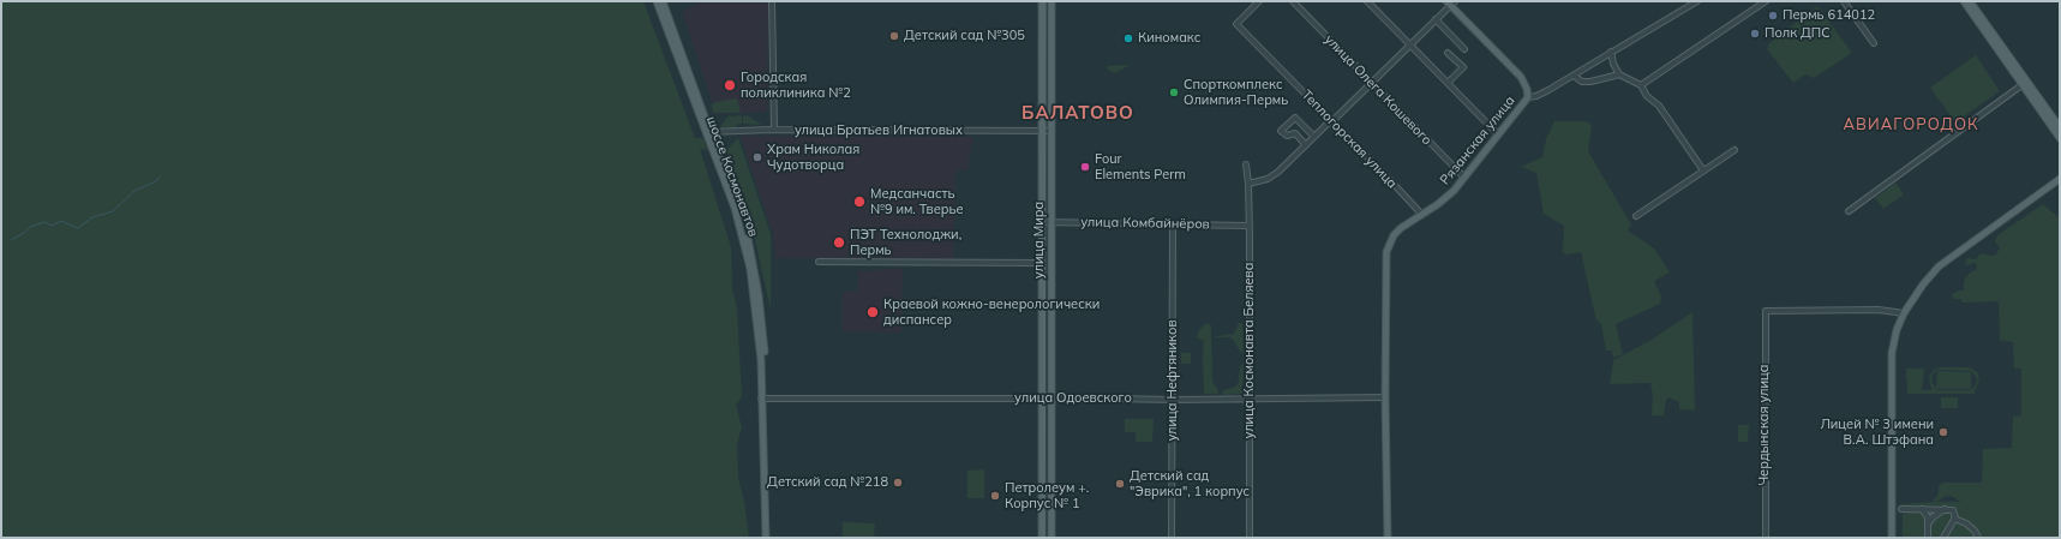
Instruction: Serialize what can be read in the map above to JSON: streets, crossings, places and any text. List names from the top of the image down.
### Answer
{
  "streets": {
    "main road": ["Рязанская улица", "шоссе Космонавтов", "улица Мира"],
    "street": [
      "улица Олега Кошевого",
      "улица Братьев Игнатовых",
      "Теплогорская улица",
      "улица Комбайнёров",
      "улица Космонавта Беляева",
      "улица Нефтяников",
      "улица Одоевского",
      "Чердынская улица"
    ]
  },
  "crossings": [
    ["улица Олега Кошевого", "Рязанская улица"],
    ["улица Братьев Игнатовых", "шоссе Космонавтов"],
    ["улица Братьев Игнатовых", "улица Мира"],
    ["Теплогорская улица", "Рязанская улица"],
    ["Рязанская улица", "улица Одоевского"],
    ["шоссе Космонавтов", "улица Одоевского"],
    ["улица Комбайнёров", "улица Мира"],
    ["улица Комбайнёров", "улица Космонавта Беляева"],
    ["улица Комбайнёров", "улица Нефтяников"],
    ["улица Мира", "улица Одоевского"],
    ["улица Космонавта Беляева", "улица Одоевского"],
    ["улица Нефтяников", "улица Одоевского"]
  ],
  "districts": ["БАЛАТОВО", "АВИАГОРОДОК"],
  "places": [
    "Пермь 614012",
    "Полк ДПС",
    "Детский сад №305",
    "Киномакс",
    "Городская поликлиника №2",
    "Спорткомплекс Олимпия-Пермь",
    "Храм Николая Чудотворца",
    "Four Elements Perm",
    "Медсанчасть №9 им. Тверье",
    "ПЭТ Технолоджи, Пермь",
    "Краевой кожно-венерологически диспансер",
    "Лицей № 3 имени В.А. Штэфана",
    "Детский сад №218",
    "Детский сад \"Эврика\", 1 корпус",
    "Петролеум +. Корпус № 1"
  ]
}
